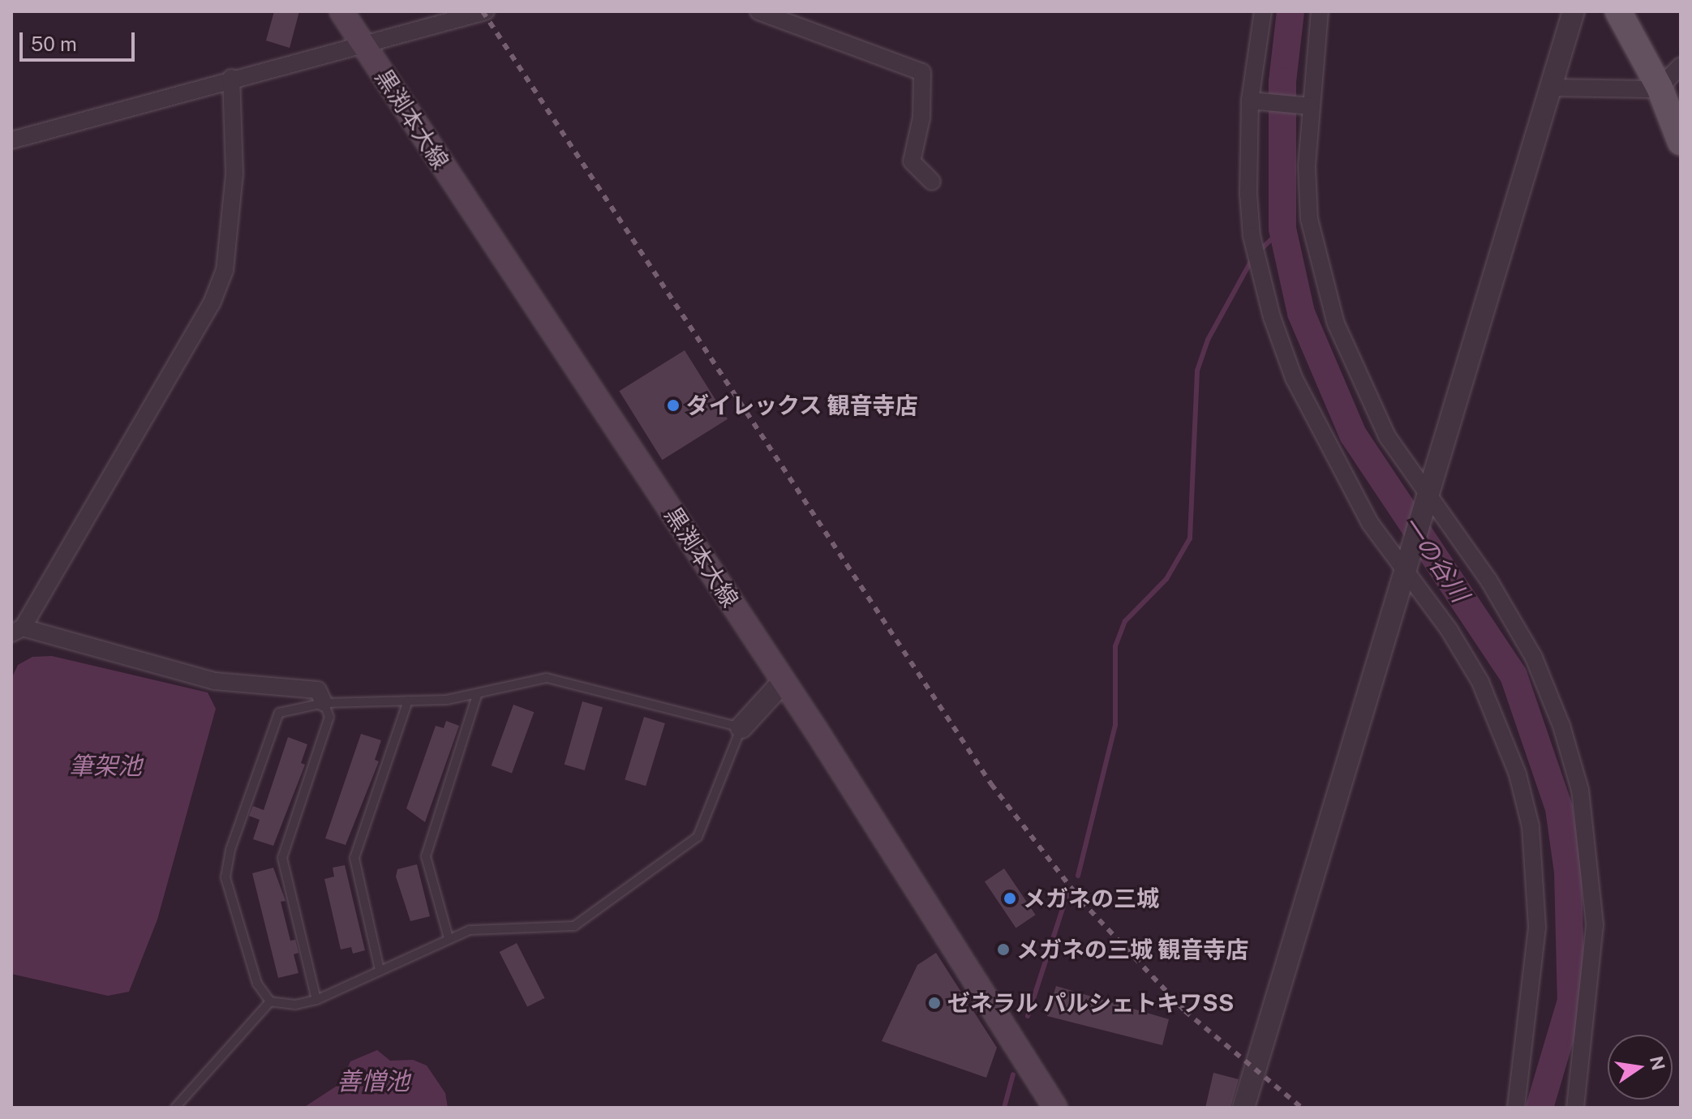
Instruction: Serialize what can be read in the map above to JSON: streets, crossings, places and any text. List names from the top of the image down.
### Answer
{
  "streets": {
    "main road": ["黒渕本大線"]
  },
  "water": ["一の谷川", "筆架池", "善憎池"],
  "places": [
    "ダイレックス 観音寺店",
    "メガネの三城",
    "メガネの三城 観音寺店",
    "ゼネラル パルシェトキワSS"
  ],
  "scale_bar": "50 m",
  "north": "right"
}
